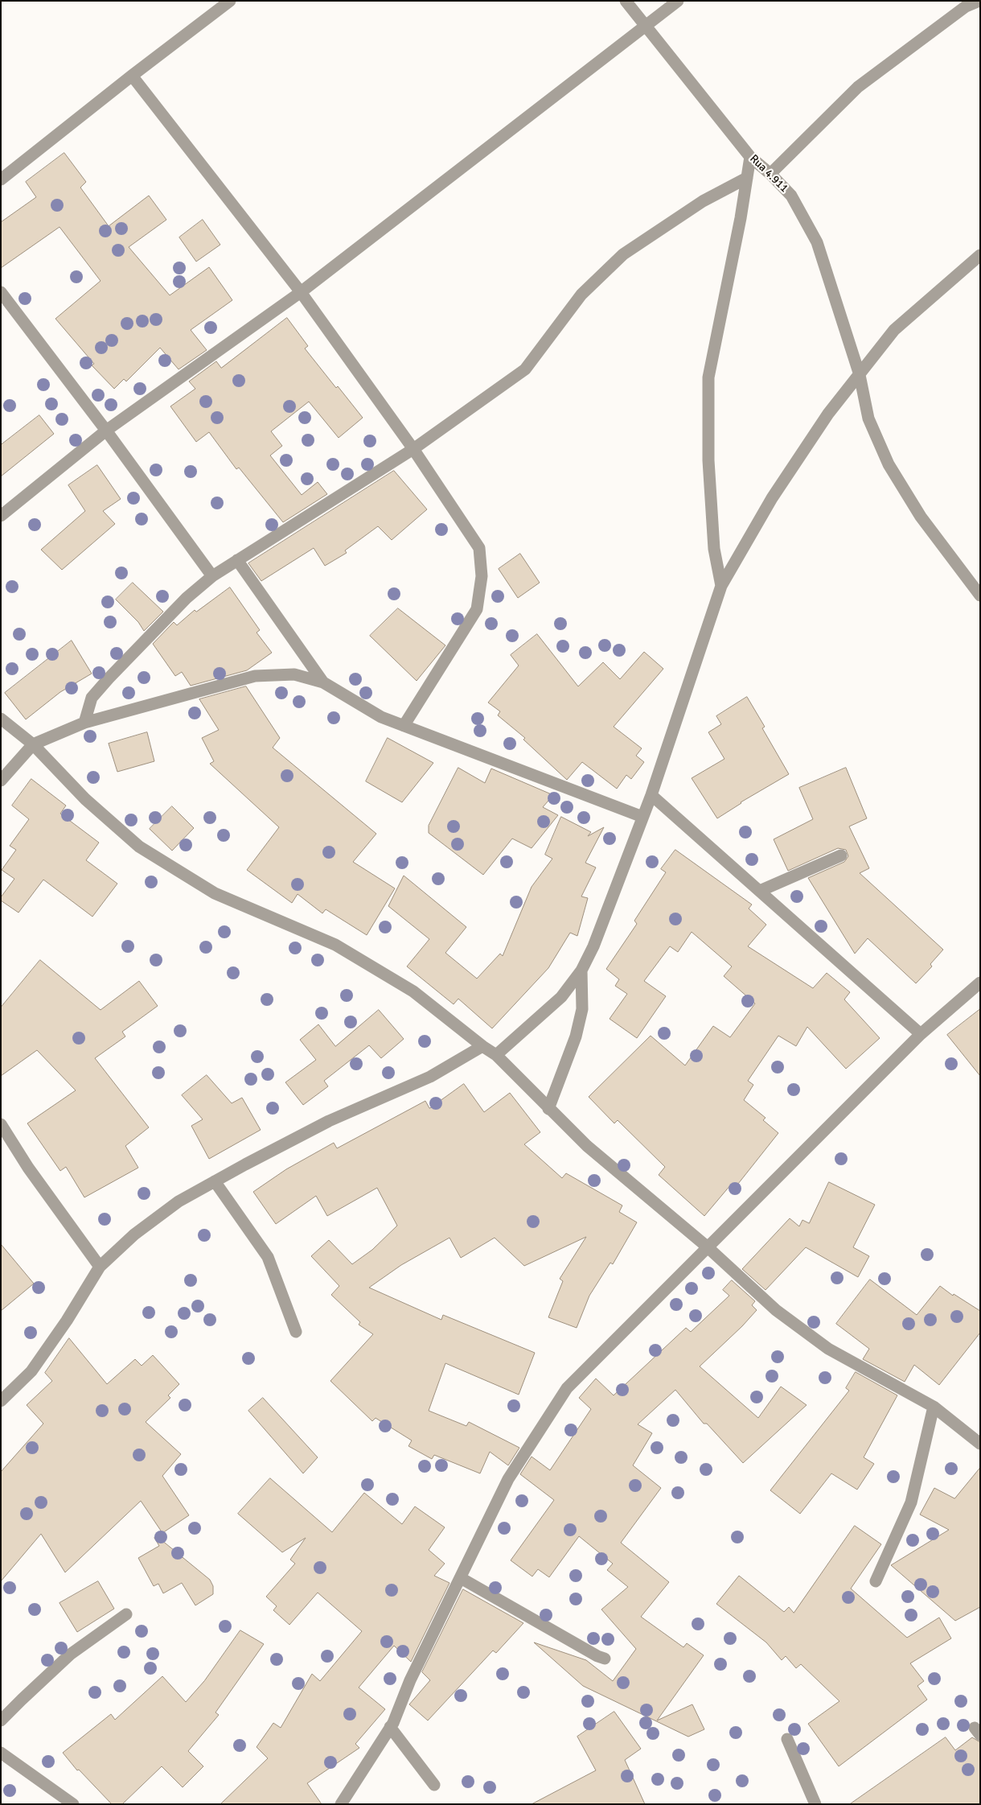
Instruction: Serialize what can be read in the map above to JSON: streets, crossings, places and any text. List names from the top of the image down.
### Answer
{
  "streets": {
    "street": ["Rua 4.911"]
  }
}
